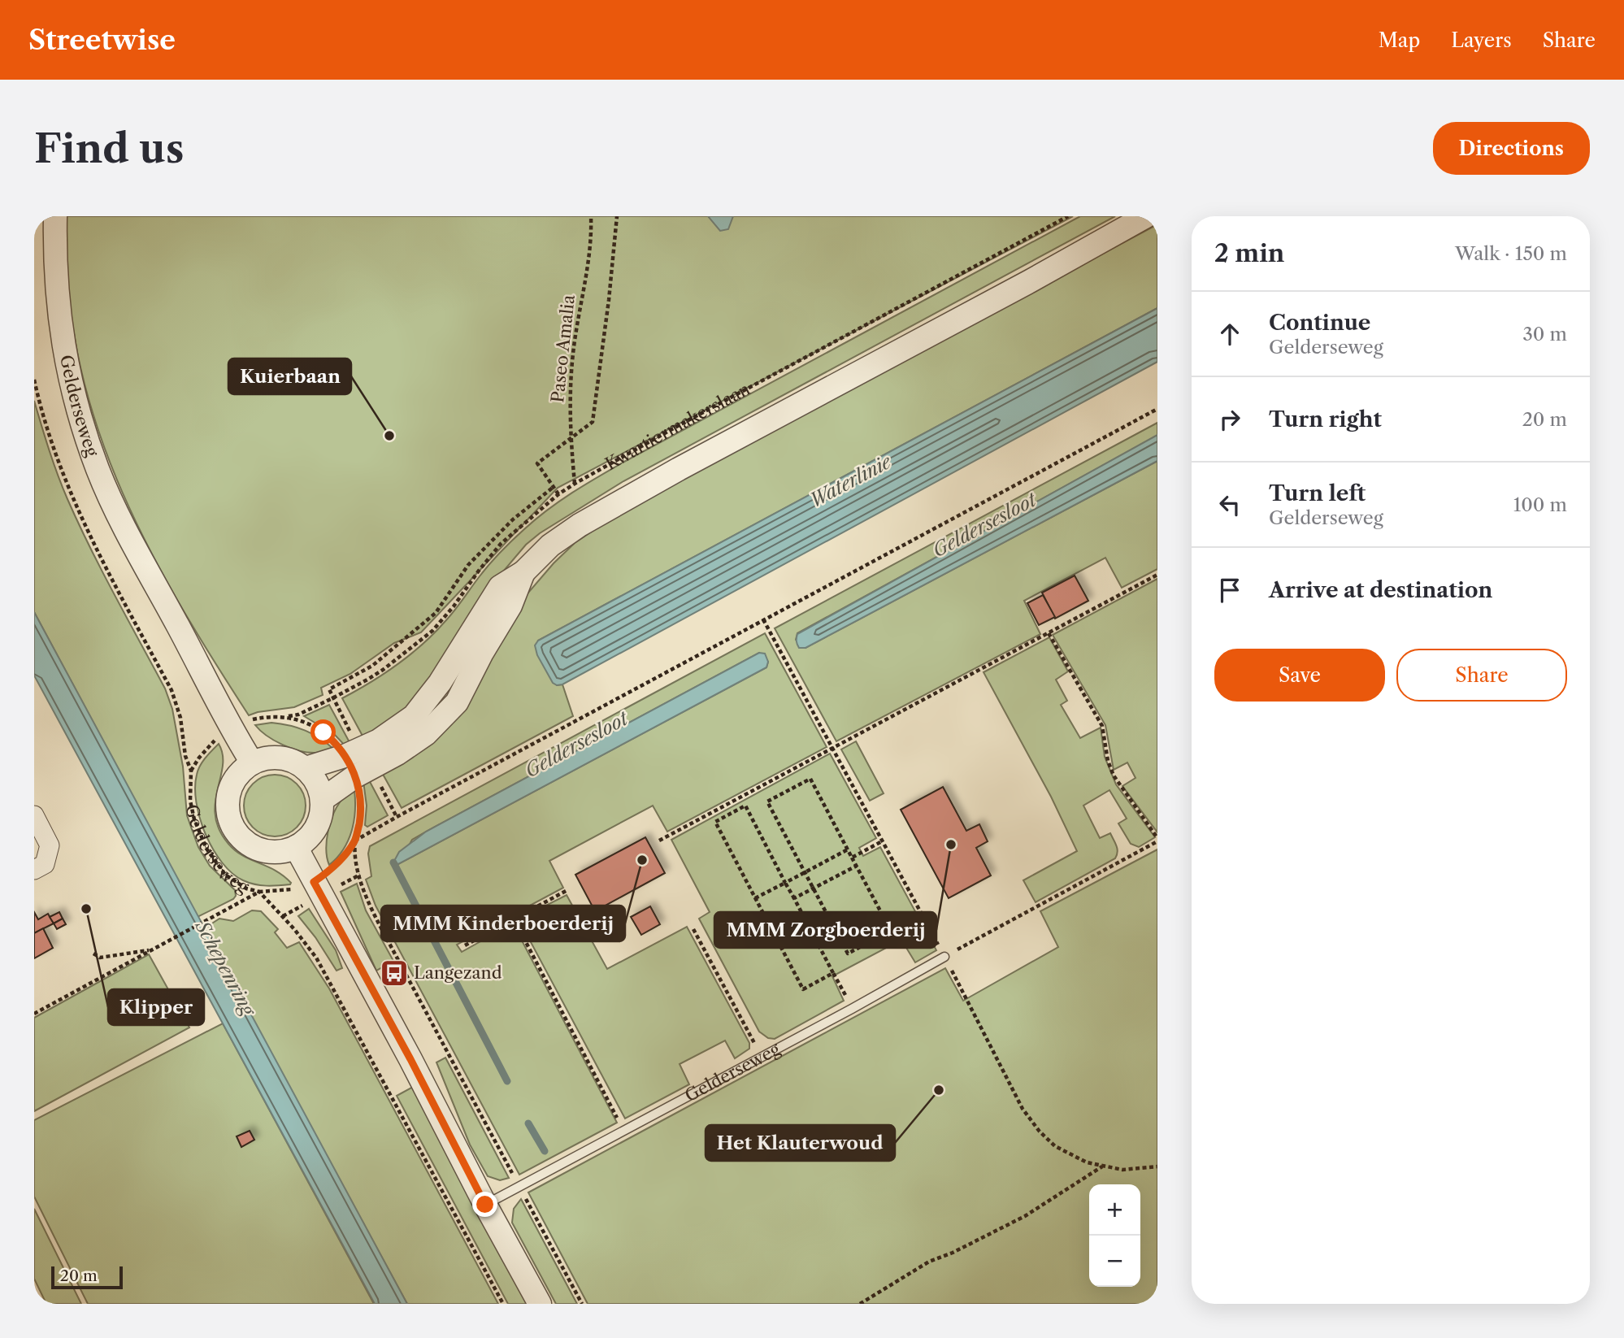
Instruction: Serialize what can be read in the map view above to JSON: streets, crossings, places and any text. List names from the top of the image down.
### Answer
{
  "streets": {
    "street": ["Gelderseweg"],
    "path": ["Paseo Amalia", "Kwartiermakerslaan"]
  },
  "crossings": [
    ["Paseo Amalia", "Kwartiermakerslaan"]
  ],
  "water": ["Waterlinie", "Geldersesloot", "Schepenring"],
  "places": {
    "other": [
      "Kuierbaan",
      "MMM Zorgboerderij",
      "MMM Kinderboerderij",
      "Klipper",
      "Het Klauterwoud"
    ],
    "bus stop": ["Langezand"]
  },
  "scale_bar": "20 m",
  "page": {
    "header": "Streetwise",
    "nav": ["Map", "Layers", "Share"],
    "buttons": [
      "Directions",
      ["Save", "Share"]
    ],
    "title": "Find us",
    "heading": ["2 min", "Walk · 150 m"],
    "list": [
      ["Continue", "Gelderseweg", "30 m"],
      ["Turn right", "20 m"],
      ["Turn left", "Gelderseweg", "100 m"],
      "Arrive at destination"
    ],
    "map_buttons": ["+", "−"],
    "scale": "20 m"
  }
}
